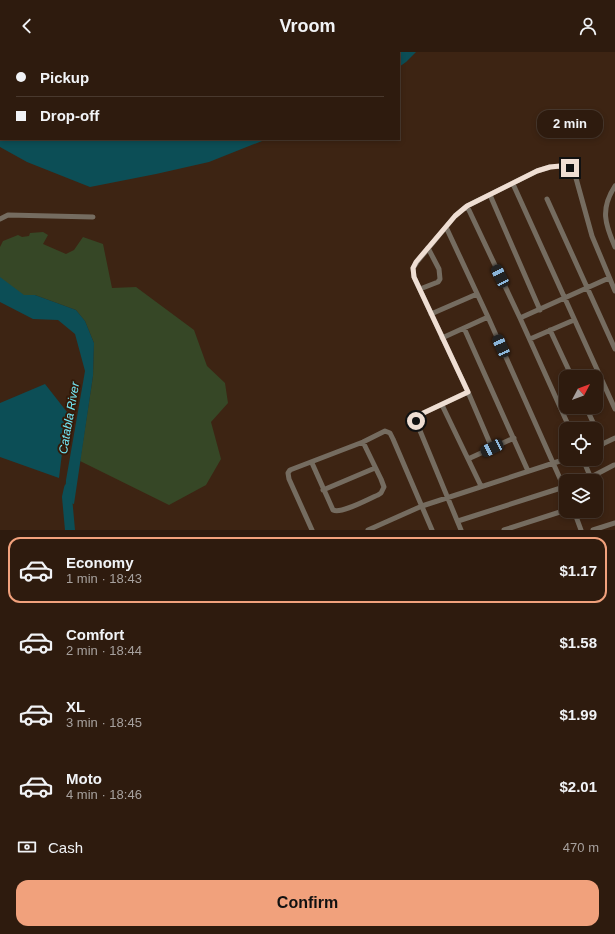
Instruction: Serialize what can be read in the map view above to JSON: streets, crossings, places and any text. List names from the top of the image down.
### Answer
{
  "water": ["Catabla River"],
  "north": "top right",
  "page": {
    "header": "Vroom",
    "banner": ["Pickup", "Drop-off"],
    "bubble": "2 min",
    "list": [
      {
        "name": "Economy",
        "note": "1 min · 18:43",
        "value": "$1.17"
      },
      {
        "name": "Comfort",
        "note": "2 min · 18:44",
        "value": "$1.58"
      },
      {
        "name": "XL",
        "note": "3 min · 18:45",
        "value": "$1.99"
      },
      {
        "name": "Moto",
        "note": "4 min · 18:46",
        "value": "$2.01"
      }
    ],
    "pay": ["Cash", "470 m"],
    "buttons": "Confirm"
  }
}
